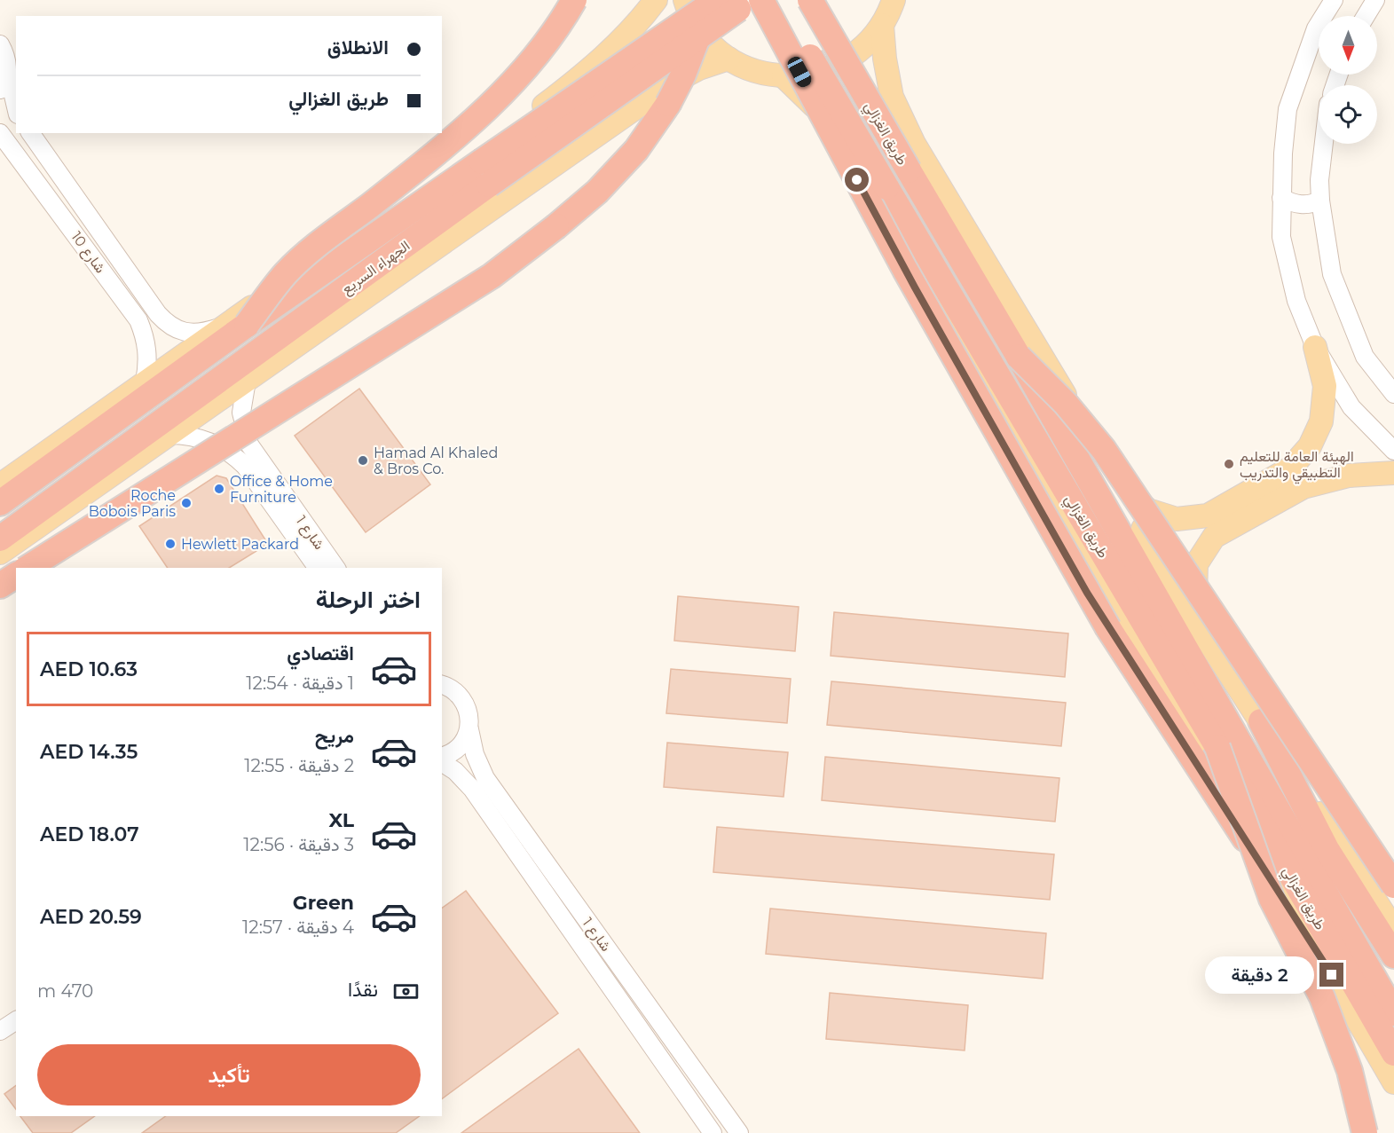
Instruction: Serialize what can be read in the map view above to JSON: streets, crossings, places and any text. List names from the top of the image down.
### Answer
{
  "streets": {
    "highway": ["طريق الغزالي", "الجهراء السريع"],
    "street": ["شارع 10", "شارع 1"]
  },
  "crossings": [
    ["الجهراء السريع", "شارع 1"]
  ],
  "places": [
    "Hamad Al Khaled & Bros Co.",
    "الهيئة العامة للتعليم التطبيقي والتدريب",
    "Office & Home Furniture",
    "Roche Bobois Paris",
    "Hewlett Packard"
  ],
  "north": "bottom",
  "page": {
    "banner": ["الانطلاق", "طريق الغزالي"],
    "heading": "اختر الرحلة",
    "list": [
      {
        "name": "اقتصادي",
        "note": "1 دقيقة · 12:54",
        "value": "AED 10.63"
      },
      {
        "name": "مريح",
        "note": "2 دقيقة · 12:55",
        "value": "AED 14.35"
      },
      {
        "name": "XL",
        "note": "3 دقيقة · 12:56",
        "value": "AED 18.07"
      },
      {
        "name": "Green",
        "note": "4 دقيقة · 12:57",
        "value": "AED 20.59"
      }
    ],
    "bubble": "2 دقيقة",
    "pay": ["نقدًا", "470 m"],
    "buttons": "تأكيد"
  }
}
